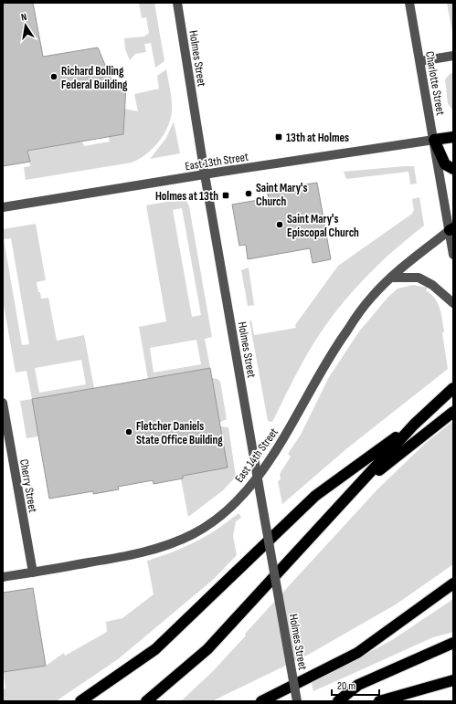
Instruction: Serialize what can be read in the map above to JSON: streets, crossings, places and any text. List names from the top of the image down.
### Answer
{
  "streets": {
    "street": [
      "Holmes Street",
      "Charlotte Street",
      "East 13th Street",
      "East 14th Street",
      "Cherry Street"
    ]
  },
  "crossings": [
    ["Holmes Street", "East 13th Street"],
    ["Holmes Street", "East 14th Street"],
    ["Charlotte Street", "East 13th Street"],
    ["Charlotte Street", "East 14th Street"],
    ["East 14th Street", "Cherry Street"]
  ],
  "places": {
    "other": [
      "Richard Bolling Federal Building",
      "Saint Mary's Church",
      "Saint Mary's Episcopal Church",
      "Fletcher Daniels State Office Building"
    ],
    "transit": ["13th at Holmes", "Holmes at 13th"]
  },
  "scale_bar": "20 m",
  "north": "top"
}
